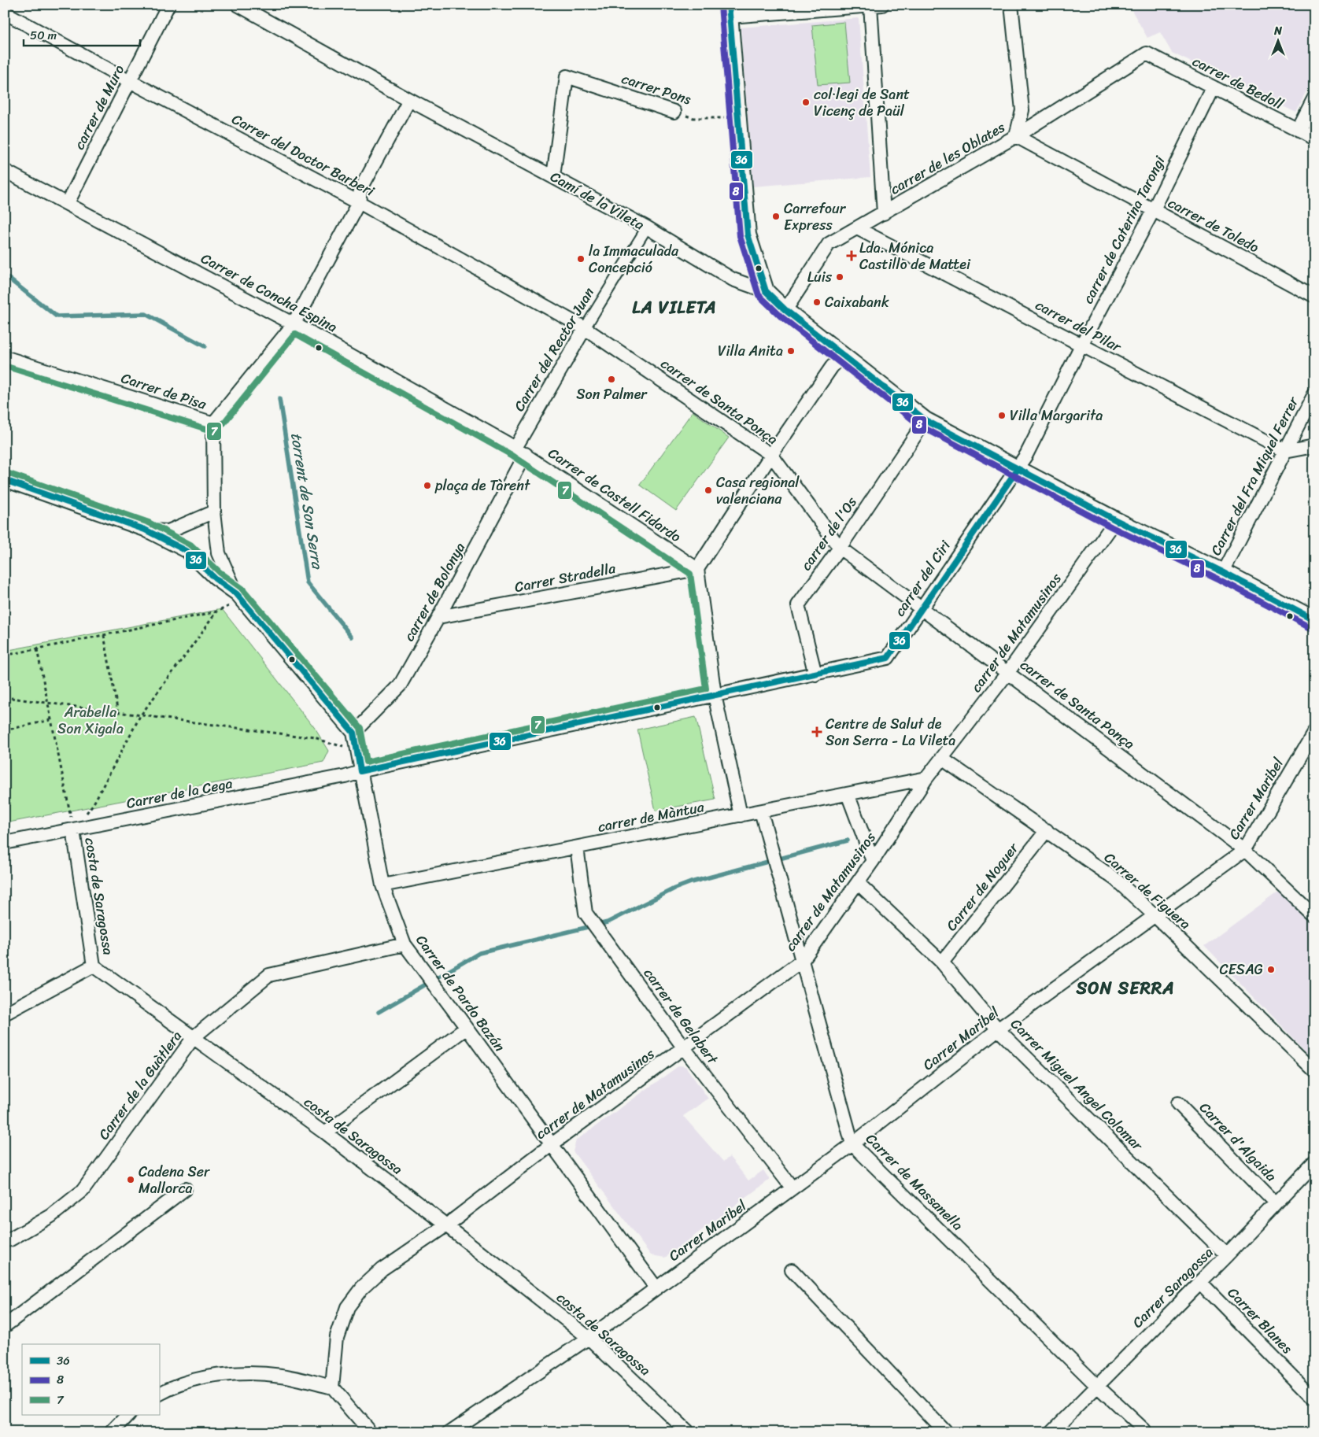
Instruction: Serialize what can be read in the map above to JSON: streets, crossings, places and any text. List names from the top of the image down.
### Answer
{
  "streets": {
    "street": [
      "carrer de Bedoll",
      "carrer Pons",
      "carrer de Muro",
      "Carrer del Doctor Barberi",
      "carrer de les Oblates",
      "Camí de la Vileta",
      "carrer de Toledo",
      "carrer de Caterina Tarongi",
      "Carrer de Concha Espina",
      "carrer del Pilar",
      "Carrer del Rector Juan",
      "Carrer de Pisa",
      "carrer de Santa Ponça",
      "Carrer del Fra Miquel Ferrer",
      "Carrer de Castell Fidardo",
      "carrer de l'Os",
      "Carrer Stradella",
      "carrer del Ciri",
      "carrer de Bolonya",
      "carrer de Matamusinos",
      "Carrer de la Cega",
      "Carrer Maribel",
      "carrer de Màntua",
      "Carrer de Noguer",
      "Carrer de Figuera",
      "costa de Saragossa",
      "Carrer de Pardo Bazán",
      "carrer de Gelabert",
      "Carrer Miguel Angel Colomar",
      "Carrer de la Guàtlera",
      "Carrer d'Algaida",
      "Carrer de Massanella",
      "Carrer Saragossa",
      "Carrer Blanes"
    ]
  },
  "crossings": [
    ["carrer de Bedoll", "carrer de les Oblates"],
    ["carrer de Bedoll", "carrer de Caterina Tarongi"],
    ["carrer Pons", "Camí de la Vileta"],
    ["carrer de Muro", "Carrer del Doctor Barberi"],
    ["carrer de Muro", "Carrer de Concha Espina"],
    ["Carrer del Doctor Barberi", "Carrer del Rector Juan"],
    ["Carrer del Doctor Barberi", "carrer de Santa Ponça"],
    ["carrer de les Oblates", "Camí de la Vileta"],
    ["carrer de les Oblates", "carrer de Toledo"],
    ["carrer de les Oblates", "carrer del Pilar"],
    ["Camí de la Vileta", "carrer de Caterina Tarongi"],
    ["Camí de la Vileta", "Carrer del Rector Juan"],
    ["Camí de la Vileta", "Carrer del Fra Miquel Ferrer"],
    ["Camí de la Vileta", "carrer de l'Os"],
    ["Camí de la Vileta", "carrer del Ciri"],
    ["Camí de la Vileta", "carrer de Matamusinos"],
    ["carrer de Toledo", "carrer de Caterina Tarongi"],
    ["carrer de Caterina Tarongi", "carrer del Pilar"],
    ["carrer de Caterina Tarongi", "carrer del Ciri"],
    ["Carrer de Concha Espina", "Carrer del Rector Juan"],
    ["Carrer de Concha Espina", "Carrer de Castell Fidardo"],
    ["Carrer de Concha Espina", "carrer de Bolonya"],
    ["carrer del Pilar", "Carrer del Fra Miquel Ferrer"],
    ["Carrer del Rector Juan", "carrer de Santa Ponça"],
    ["Carrer del Rector Juan", "Carrer de Castell Fidardo"],
    ["Carrer del Rector Juan", "carrer de Bolonya"],
    ["carrer de Santa Ponça", "carrer de l'Os"],
    ["carrer de Santa Ponça", "carrer del Ciri"],
    ["carrer de Santa Ponça", "carrer de Matamusinos"],
    ["carrer de Santa Ponça", "Carrer Maribel"],
    ["Carrer de Castell Fidardo", "Carrer Stradella"],
    ["Carrer de Castell Fidardo", "carrer de Bolonya"],
    ["carrer de l'Os", "carrer del Ciri"],
    ["Carrer Stradella", "carrer de Bolonya"],
    ["carrer del Ciri", "Carrer de la Cega"],
    ["carrer de Bolonya", "Carrer de Pardo Bazán"],
    ["carrer de Matamusinos", "carrer de Màntua"],
    ["carrer de Matamusinos", "Carrer de Figuera"],
    ["carrer de Matamusinos", "costa de Saragossa"],
    ["carrer de Matamusinos", "Carrer de Pardo Bazán"],
    ["carrer de Matamusinos", "carrer de Gelabert"],
    ["carrer de Matamusinos", "Carrer Miguel Angel Colomar"],
    ["carrer de Matamusinos", "Carrer de Massanella"],
    ["Carrer de la Cega", "costa de Saragossa"],
    ["Carrer de la Cega", "Carrer de Pardo Bazán"],
    ["Carrer Maribel", "Carrer de Figuera"],
    ["Carrer Maribel", "costa de Saragossa"],
    ["Carrer Maribel", "Carrer de Pardo Bazán"],
    ["Carrer Maribel", "carrer de Gelabert"],
    ["Carrer Maribel", "Carrer Miguel Angel Colomar"],
    ["Carrer Maribel", "Carrer de Massanella"],
    ["carrer de Màntua", "Carrer de Pardo Bazán"],
    ["carrer de Màntua", "carrer de Gelabert"],
    ["carrer de Màntua", "Carrer de Massanella"],
    ["Carrer de Noguer", "Carrer de Figuera"],
    ["Carrer de Noguer", "Carrer Miguel Angel Colomar"],
    ["costa de Saragossa", "Carrer de la Guàtlera"],
    ["Carrer de Pardo Bazán", "Carrer de la Guàtlera"],
    ["Carrer Miguel Angel Colomar", "Carrer Saragossa"],
    ["Carrer d'Algaida", "Carrer Saragossa"],
    ["Carrer de Massanella", "Carrer Saragossa"],
    ["Carrer Saragossa", "Carrer Blanes"]
  ],
  "districts": ["LA VILETA", "SON SERRA"],
  "water": ["torrent de Son Serra"],
  "parks": ["Arabella Son Xigala"],
  "places": {
    "other": [
      "col·legi de Sant Vicenç de Paül",
      "Carrefour Express",
      "la Immaculada Concepció",
      "Luis",
      "Caixabank",
      "Villa Anita",
      "Son Palmer",
      "Villa Margarita",
      "plaça de Tàrent",
      "Casa regional valenciana",
      "CESAG",
      "Cadena Ser Mallorca"
    ],
    "health": ["Lda. Mónica Castillo de Mattei", "Centre de Salut de Son Serra - La Vileta"]
  },
  "lines": ["transit line 36", "transit line 8", "transit line 7"],
  "legend": ["36", "8", "7"],
  "scale_bar": "50 m",
  "north": "top"
}
